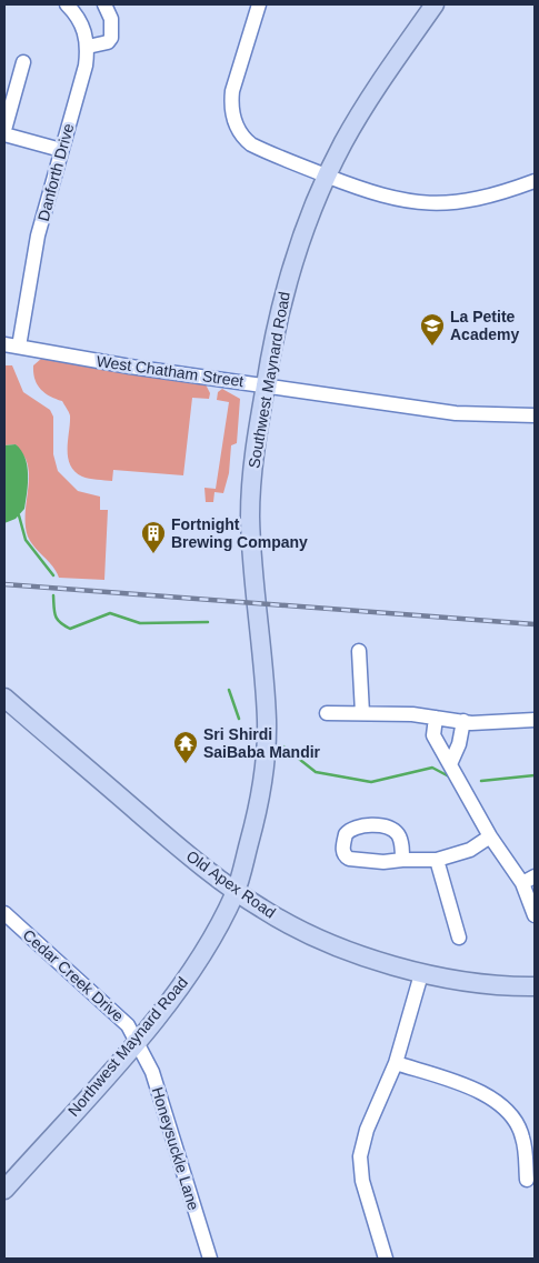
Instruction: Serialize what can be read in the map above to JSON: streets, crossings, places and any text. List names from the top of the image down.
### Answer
{
  "streets": {
    "main road": ["Southwest Maynard Road", "Old Apex Road", "Northwest Maynard Road"],
    "street": [
      "Danforth Drive",
      "West Chatham Street",
      "Cedar Creek Drive",
      "Honeysuckle Lane"
    ]
  },
  "crossings": [
    ["Danforth Drive", "West Chatham Street"],
    ["West Chatham Street", "Southwest Maynard Road"],
    ["Southwest Maynard Road", "Old Apex Road"],
    ["Southwest Maynard Road", "Northwest Maynard Road"],
    ["Old Apex Road", "Northwest Maynard Road"],
    ["Cedar Creek Drive", "Northwest Maynard Road"],
    ["Cedar Creek Drive", "Honeysuckle Lane"],
    ["Northwest Maynard Road", "Honeysuckle Lane"]
  ],
  "places": {
    "school or university": ["La Petite Academy"],
    "building": ["Fortnight Brewing Company"],
    "temple": ["Sri Shirdi SaiBaba Mandir"]
  }
}
